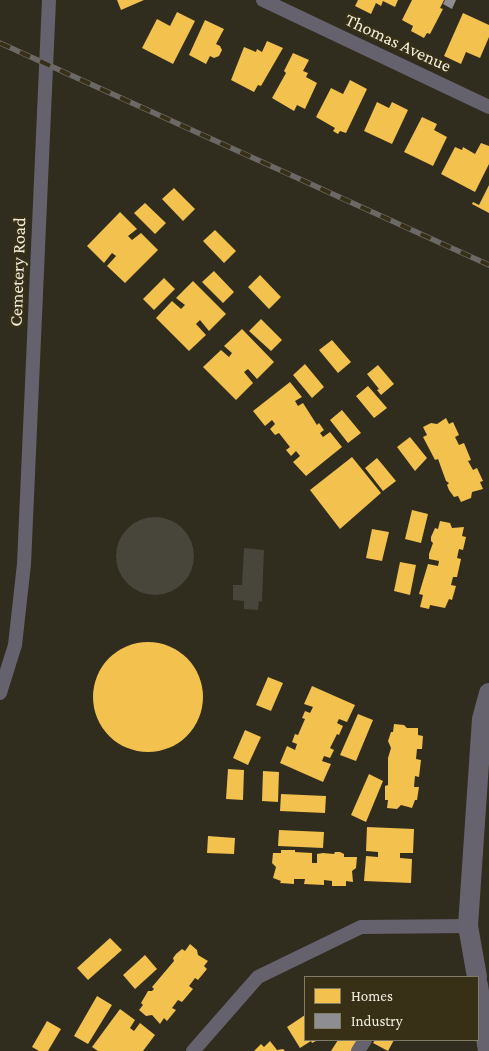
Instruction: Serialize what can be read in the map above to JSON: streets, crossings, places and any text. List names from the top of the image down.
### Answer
{
  "streets": {
    "street": ["Thomas Avenue", "Cemetery Road"]
  },
  "legend": ["Homes", "Industry"]
}
